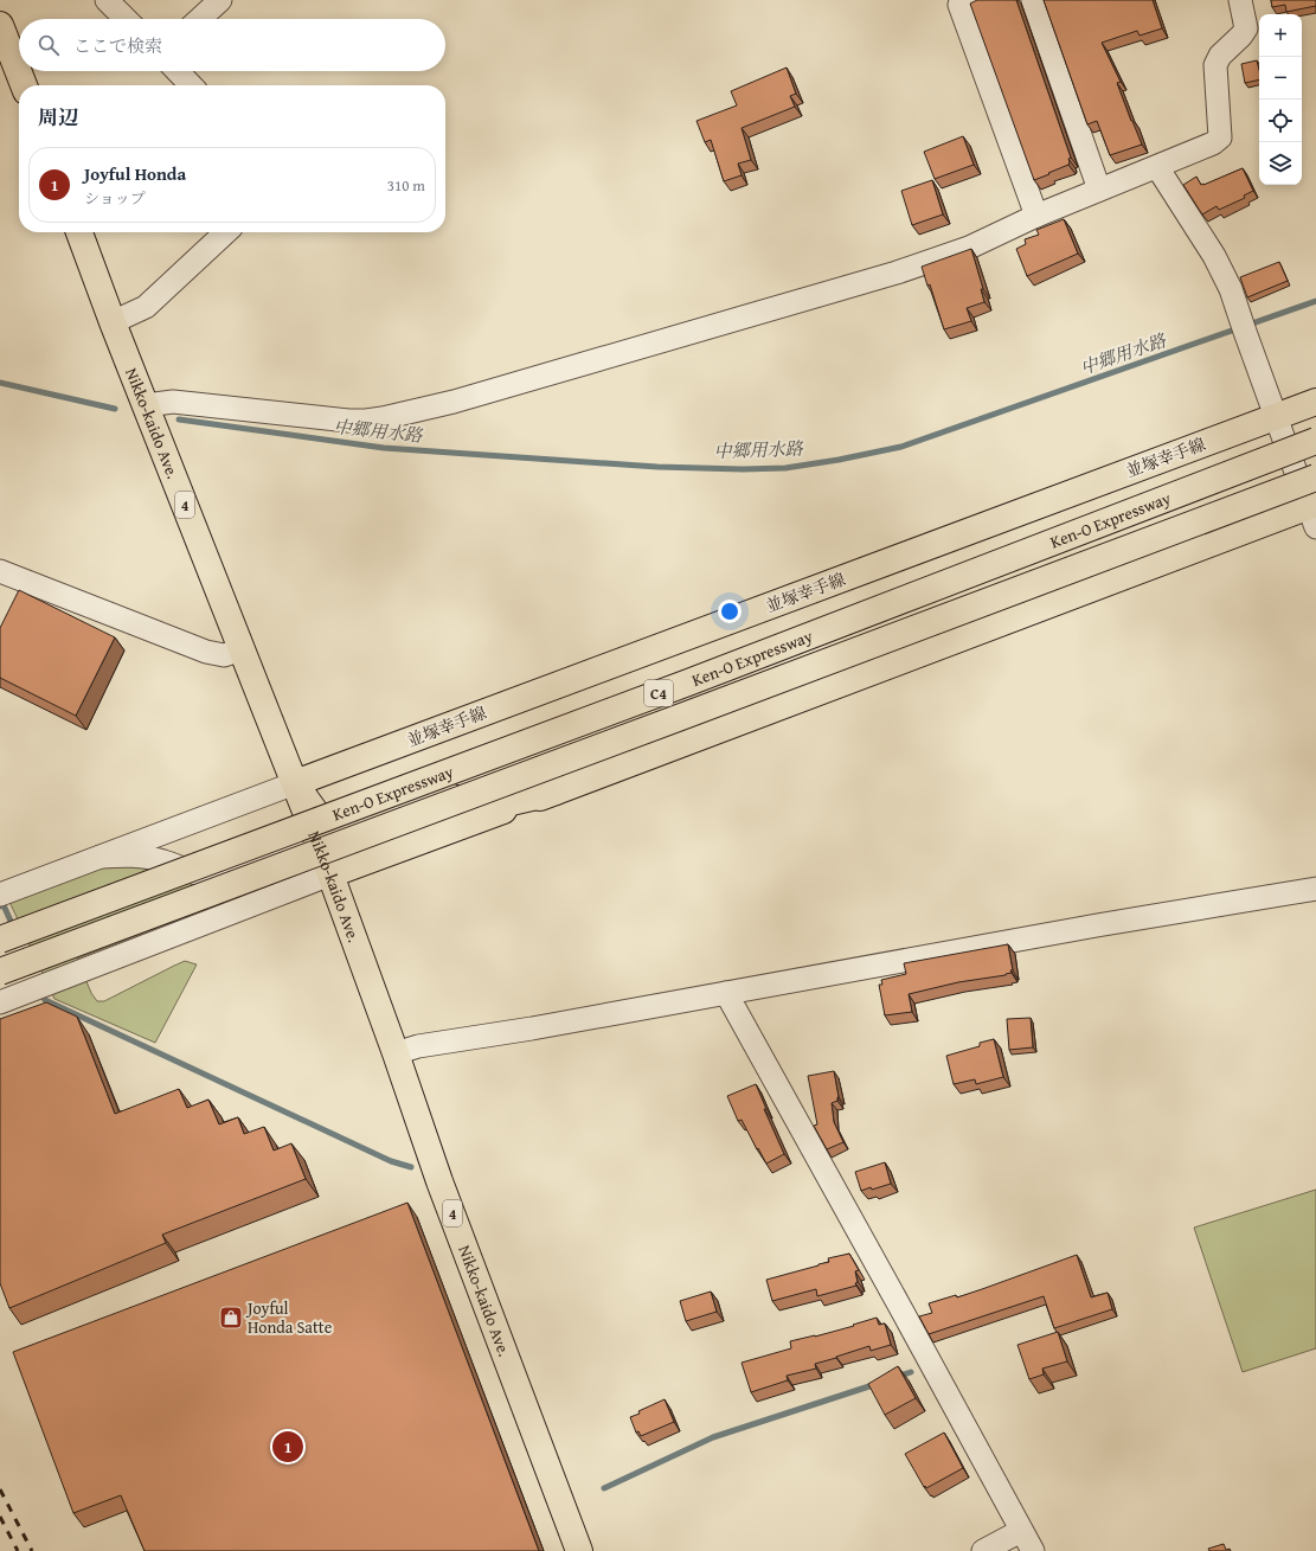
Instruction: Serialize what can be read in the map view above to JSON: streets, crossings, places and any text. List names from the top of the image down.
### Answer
{
  "streets": {
    "main road": [
      "Nikko-kaido Ave.",
      "並塚幸手線",
      "4",
      "Ken-O Expressway",
      "C4"
    ]
  },
  "crossings": [
    ["Nikko-kaido Ave.", "並塚幸手線"]
  ],
  "water": ["中郷用水路"],
  "places": {
    "shop": ["Joyful Honda Satte"]
  },
  "page": {
    "map_buttons": ["+", "−"],
    "search": "ここで検索",
    "heading": "周辺",
    "list": [
      {
        "mark": "1",
        "name": "Joyful Honda",
        "note": "ショップ",
        "value": "310 m"
      }
    ],
    "pins": "1"
  }
}
